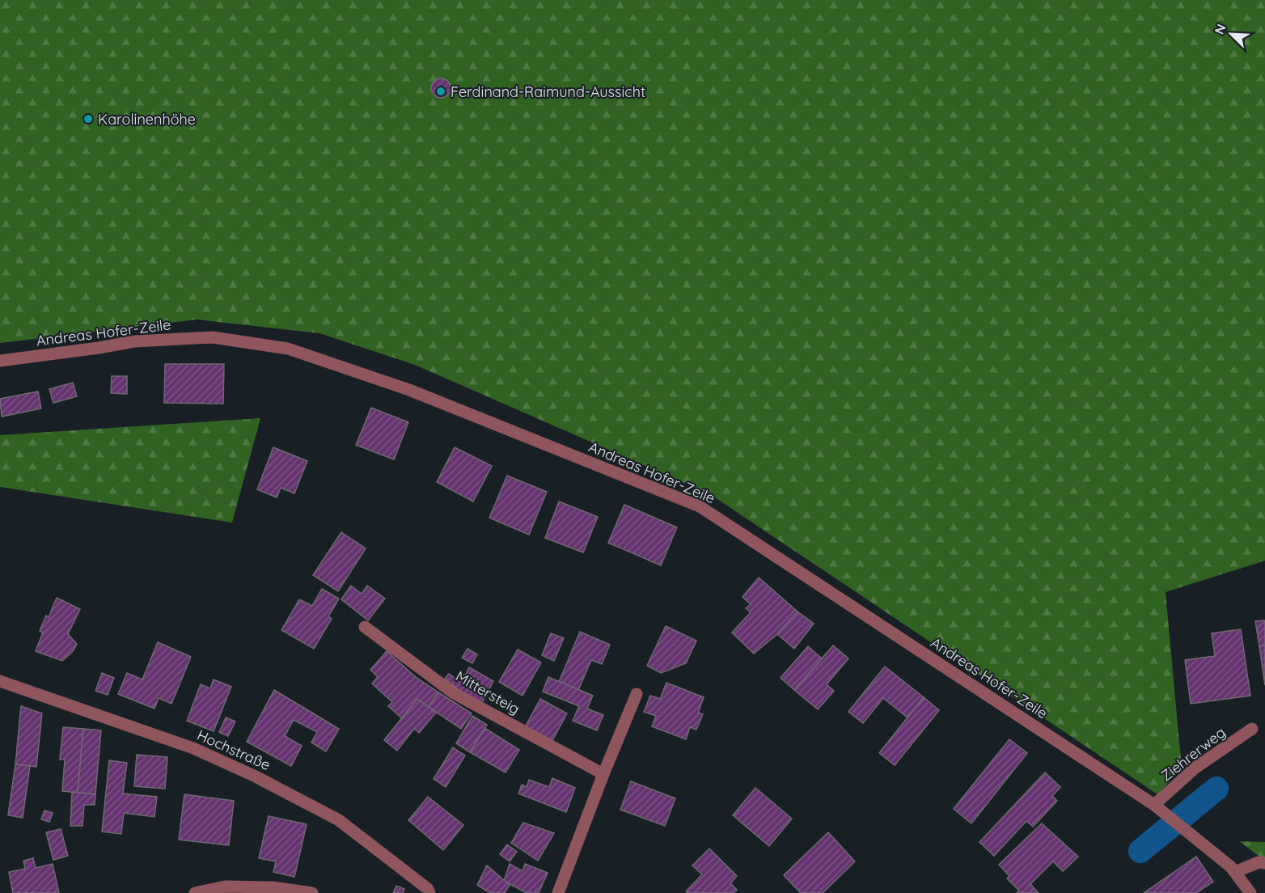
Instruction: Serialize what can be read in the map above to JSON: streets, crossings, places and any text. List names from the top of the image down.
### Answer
{
  "streets": {
    "street": [
      "Andreas Hofer-Zeile",
      "Mittersteig",
      "Hochstraße",
      "Ziehrerweg"
    ]
  },
  "crossings": [
    ["Andreas Hofer-Zeile", "Ziehrerweg"]
  ],
  "places": ["Ferdinand-Raimund-Aussicht", "Karolinenhöhe"],
  "north": "top left"
}
